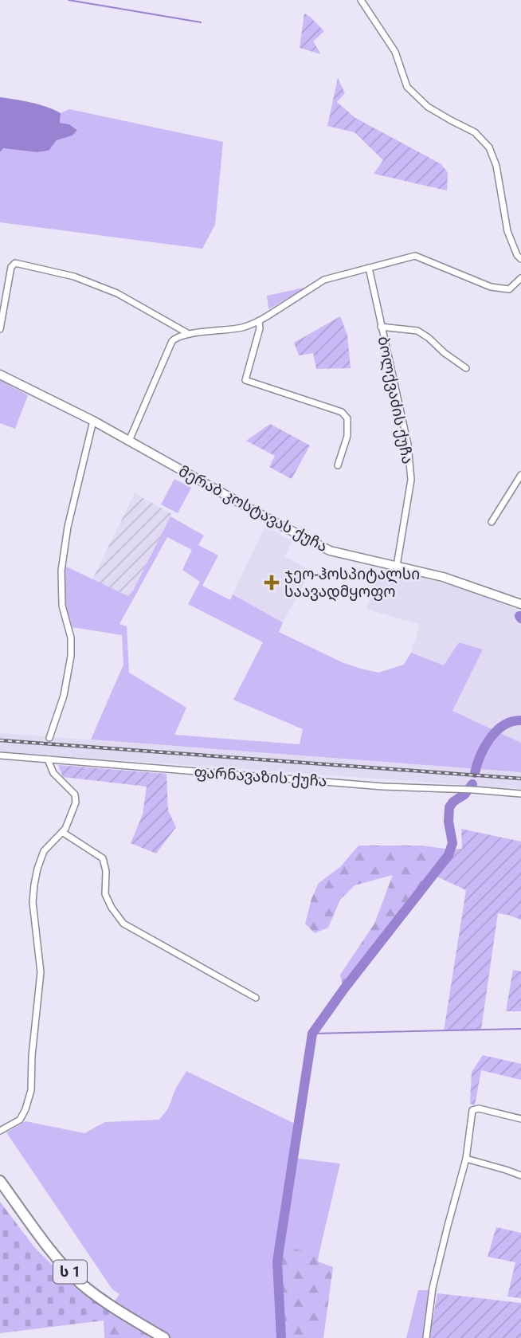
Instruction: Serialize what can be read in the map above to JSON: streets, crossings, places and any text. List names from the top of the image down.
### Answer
{
  "streets": {
    "highway": ["ს 1"],
    "main road": ["მერაბ კოსტავას ქუჩა"],
    "street": ["ბოლქვაძის ქუჩა", "ფარნავაზის ქუჩა"]
  },
  "crossings": [
    ["ბოლქვაძის ქუჩა", "მერაბ კოსტავას ქუჩა"]
  ],
  "places": {
    "health": ["ჯეო-ჰოსპიტალსი საავადმყოფო"]
  }
}
